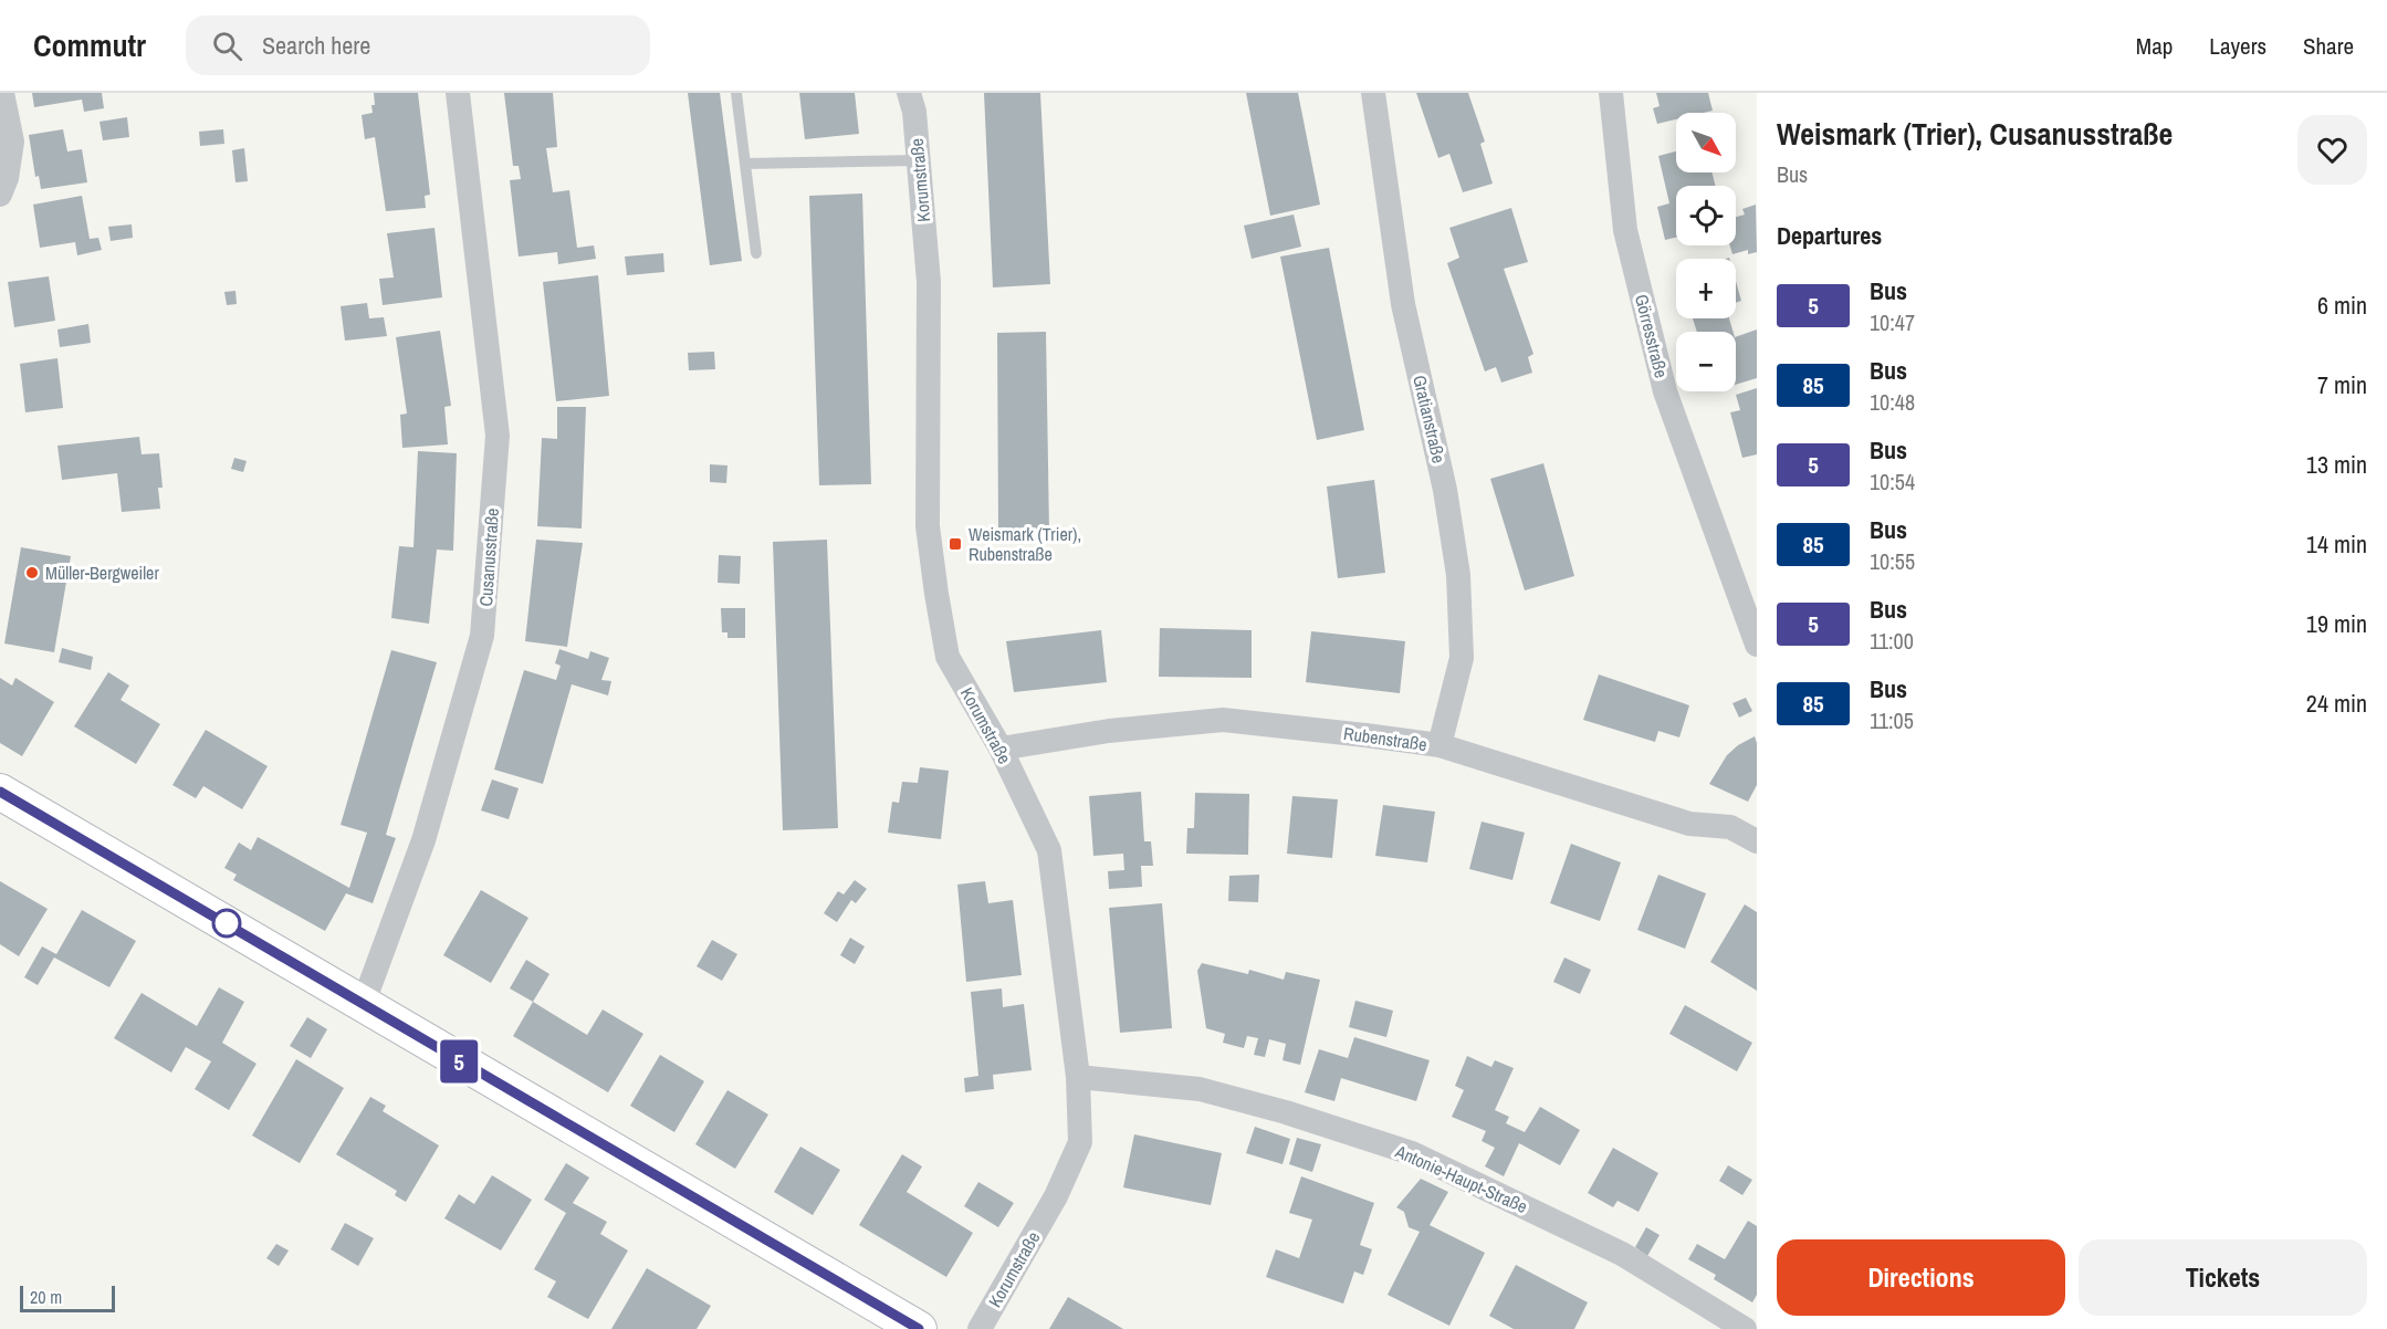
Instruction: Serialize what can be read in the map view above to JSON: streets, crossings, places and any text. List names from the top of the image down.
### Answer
{
  "streets": {
    "street": [
      "Korumstraße",
      "Görresstraße",
      "Gratianstraße",
      "Cusanusstraße",
      "Rubenstraße",
      "Antonie-Haupt-Straße"
    ]
  },
  "crossings": [
    ["Korumstraße", "Rubenstraße"],
    ["Korumstraße", "Antonie-Haupt-Straße"],
    ["Gratianstraße", "Rubenstraße"]
  ],
  "places": {
    "transit": ["Weismark (Trier), Rubenstraße"],
    "other": ["Müller-Bergweiler"]
  },
  "lines": ["bus line 5"],
  "scale_bar": "20 m",
  "north": "bottom right",
  "page": {
    "header": "Commutr",
    "search": "Search here",
    "nav": ["Map", "Layers", "Share"],
    "on_map": "5",
    "heading": [
      ["Weismark (Trier), Cusanusstraße", "Bus"],
      "Departures"
    ],
    "map_buttons": ["+", "−"],
    "list": [
      {
        "mark": "5",
        "name": "Bus",
        "note": "10:47",
        "value": "6 min"
      },
      {
        "mark": "85",
        "name": "Bus",
        "note": "10:48",
        "value": "7 min"
      },
      {
        "mark": "5",
        "name": "Bus",
        "note": "10:54",
        "value": "13 min"
      },
      {
        "mark": "85",
        "name": "Bus",
        "note": "10:55",
        "value": "14 min"
      },
      {
        "mark": "5",
        "name": "Bus",
        "note": "11:00",
        "value": "19 min"
      },
      {
        "mark": "85",
        "name": "Bus",
        "note": "11:05",
        "value": "24 min"
      }
    ],
    "buttons": ["Directions", "Tickets"],
    "scale": "20 m"
  }
}
